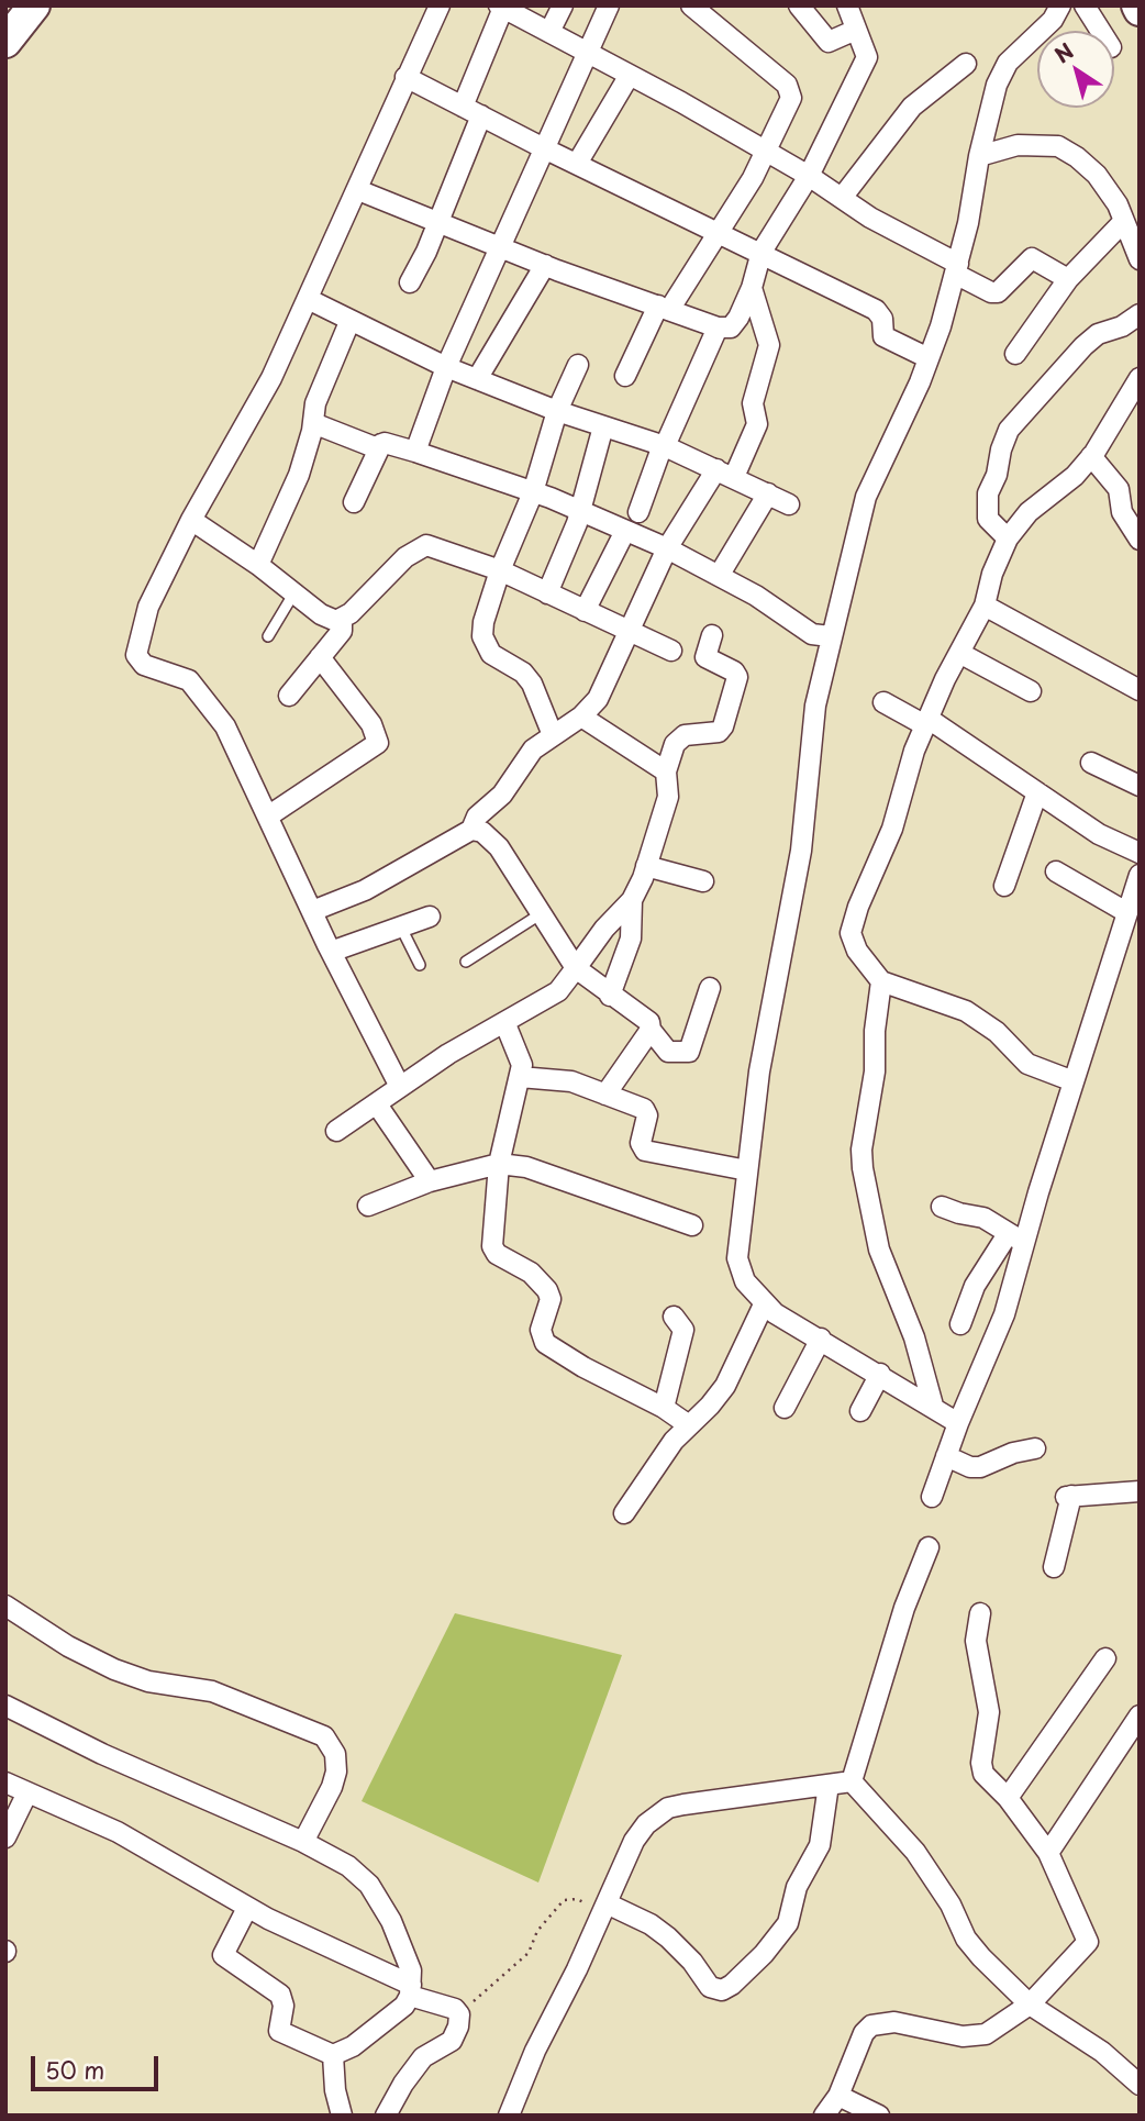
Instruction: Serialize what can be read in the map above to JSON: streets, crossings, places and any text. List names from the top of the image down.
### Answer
{
  "scale_bar": "50 m",
  "north": "top left"
}
